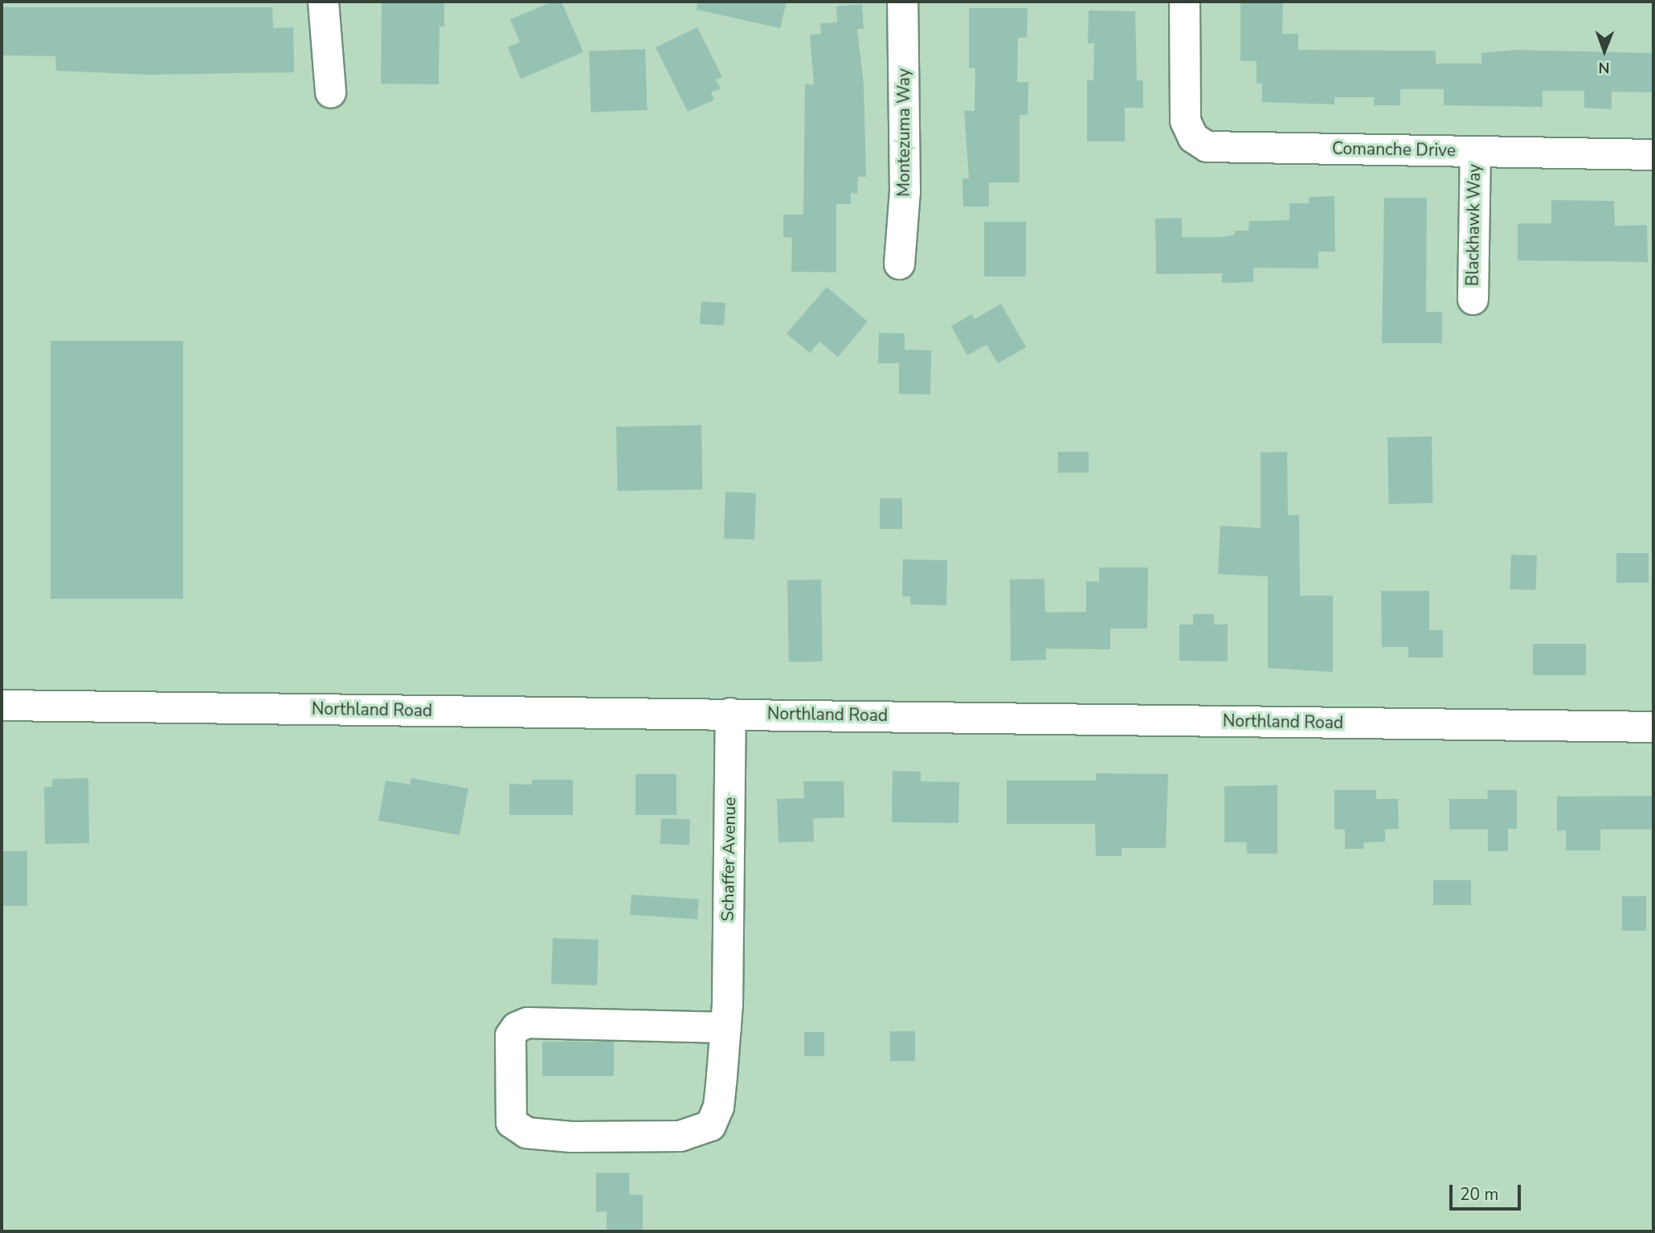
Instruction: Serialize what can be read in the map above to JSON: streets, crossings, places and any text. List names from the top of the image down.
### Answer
{
  "streets": {
    "street": [
      "Montezuma Way",
      "Comanche Drive",
      "Blackhawk Way",
      "Northland Road",
      "Schaffer Avenue"
    ]
  },
  "crossings": [
    ["Comanche Drive", "Blackhawk Way"],
    ["Northland Road", "Schaffer Avenue"]
  ],
  "scale_bar": "20 m",
  "north": "bottom"
}
